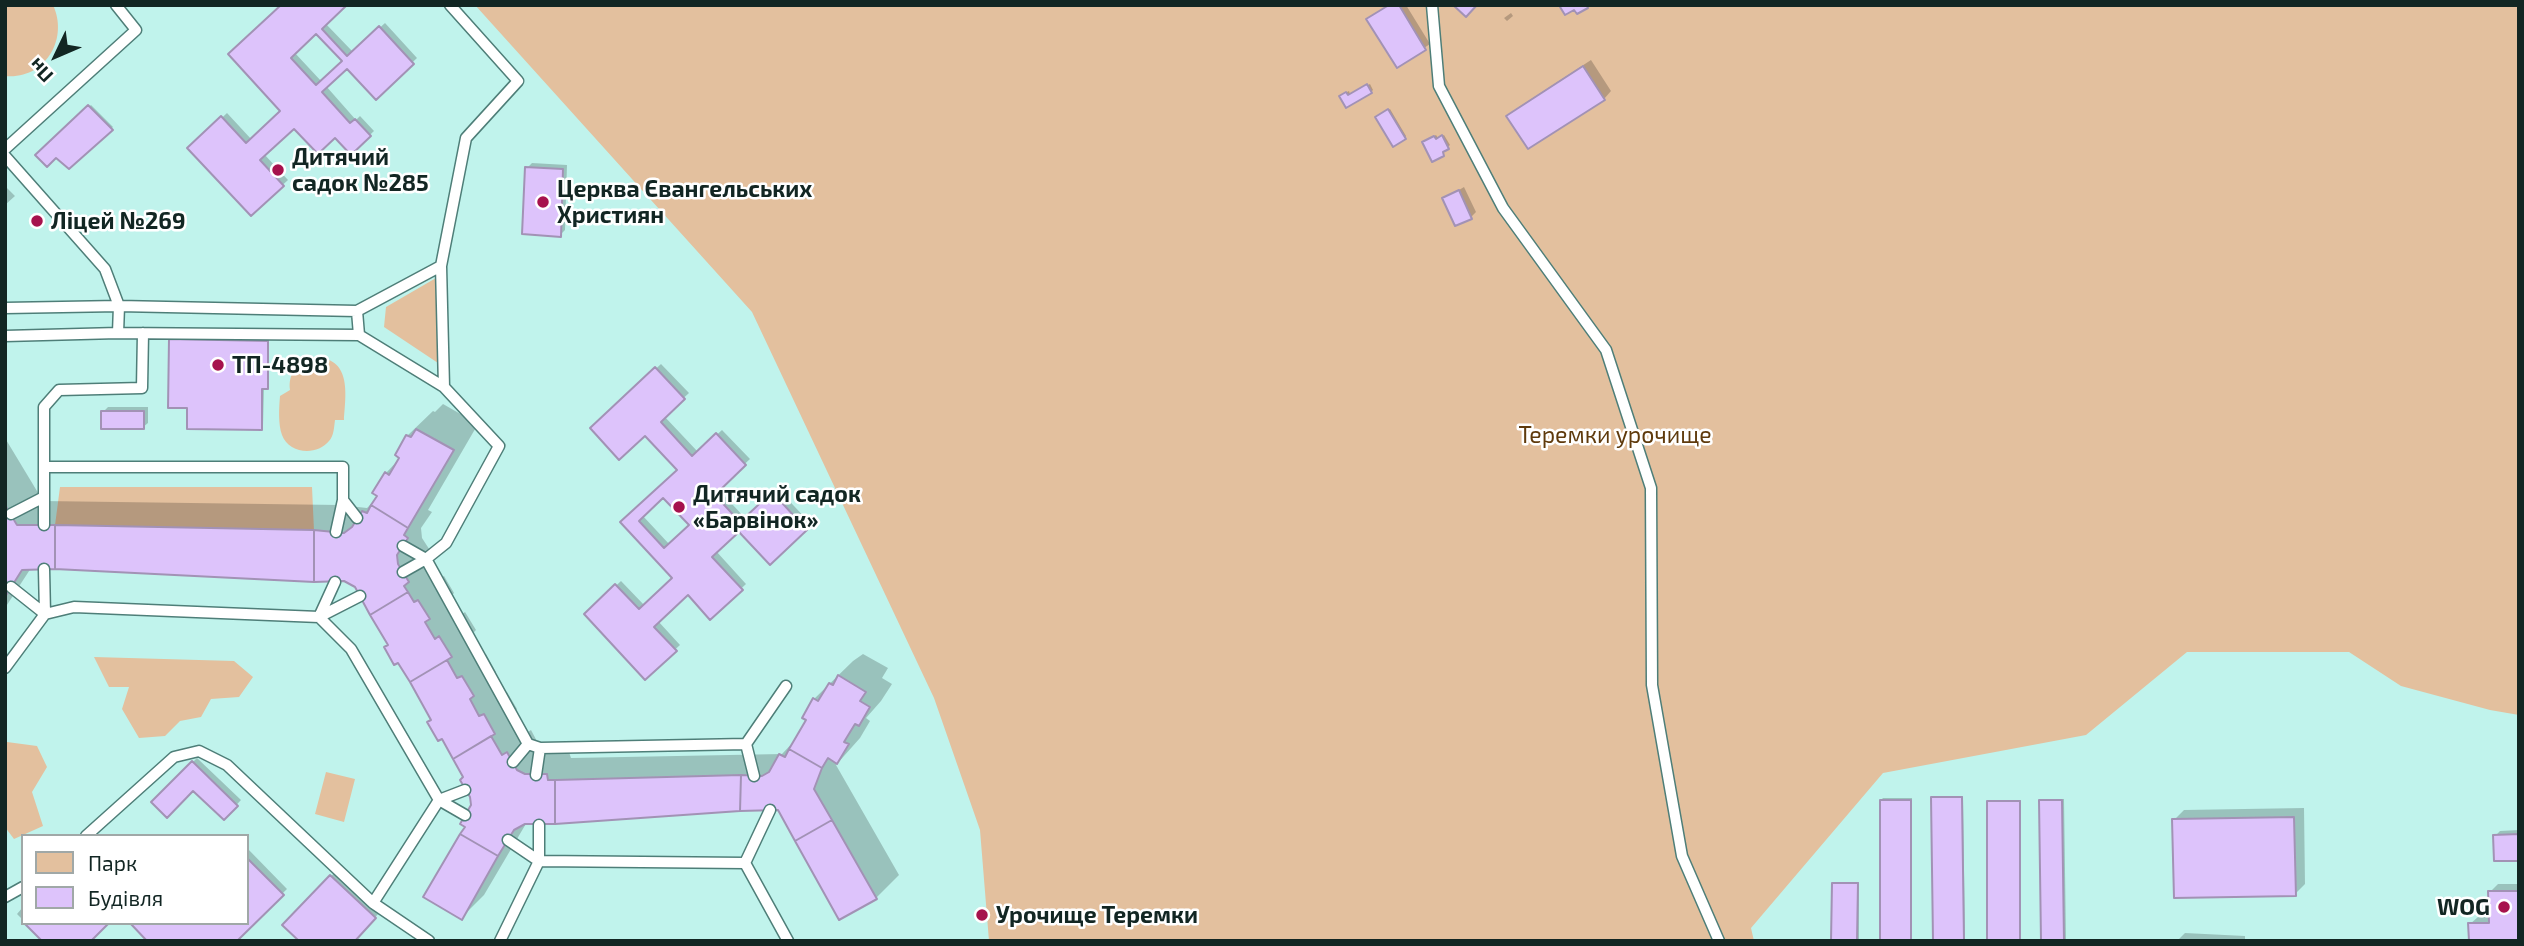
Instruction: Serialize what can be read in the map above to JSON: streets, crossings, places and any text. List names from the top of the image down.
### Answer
{
  "parks": ["Теремки урочище"],
  "places": [
    "Дитячий садок №285",
    "Церква Євангельських Християн",
    "Ліцей №269",
    "ТП-4898",
    "Дитячий садок «Барвінок»",
    "WOG",
    "Урочище Теремки"
  ],
  "legend": ["Парк", "Будівля"],
  "north": "bottom left"
}
